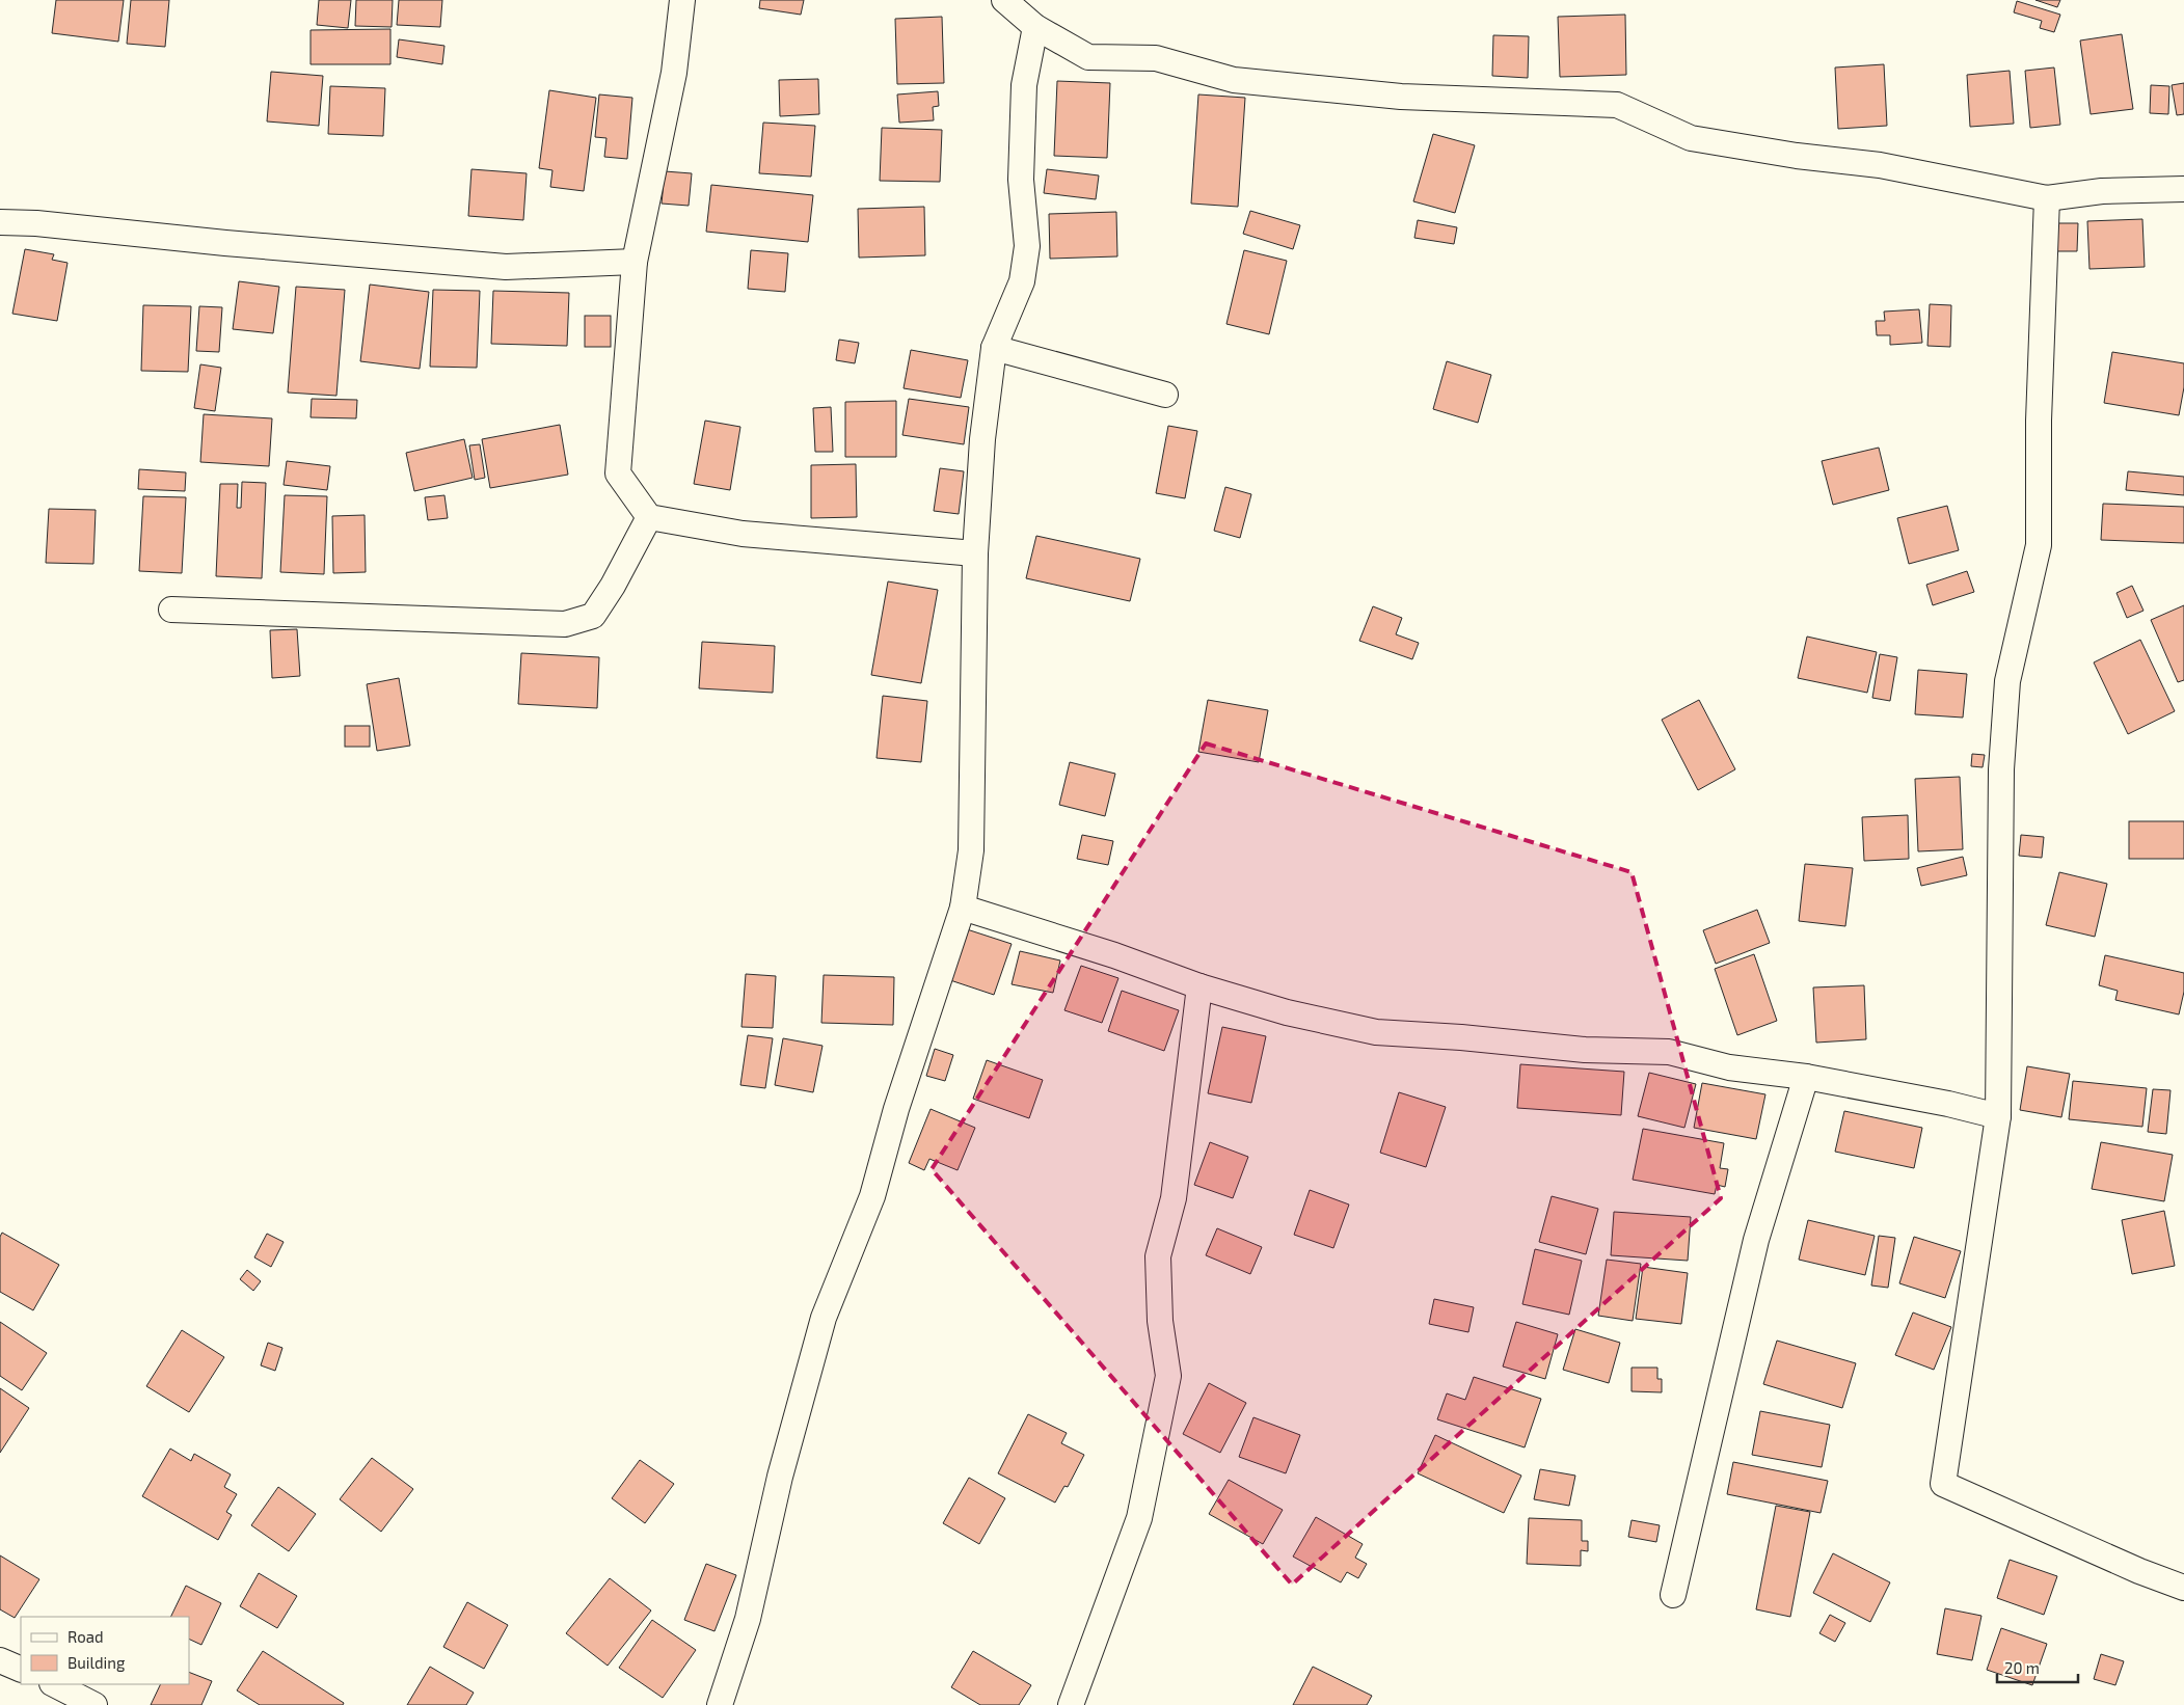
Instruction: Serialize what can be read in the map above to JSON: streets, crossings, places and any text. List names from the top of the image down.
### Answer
{
  "legend": ["Road", "Building"],
  "scale_bar": "20 m"
}
